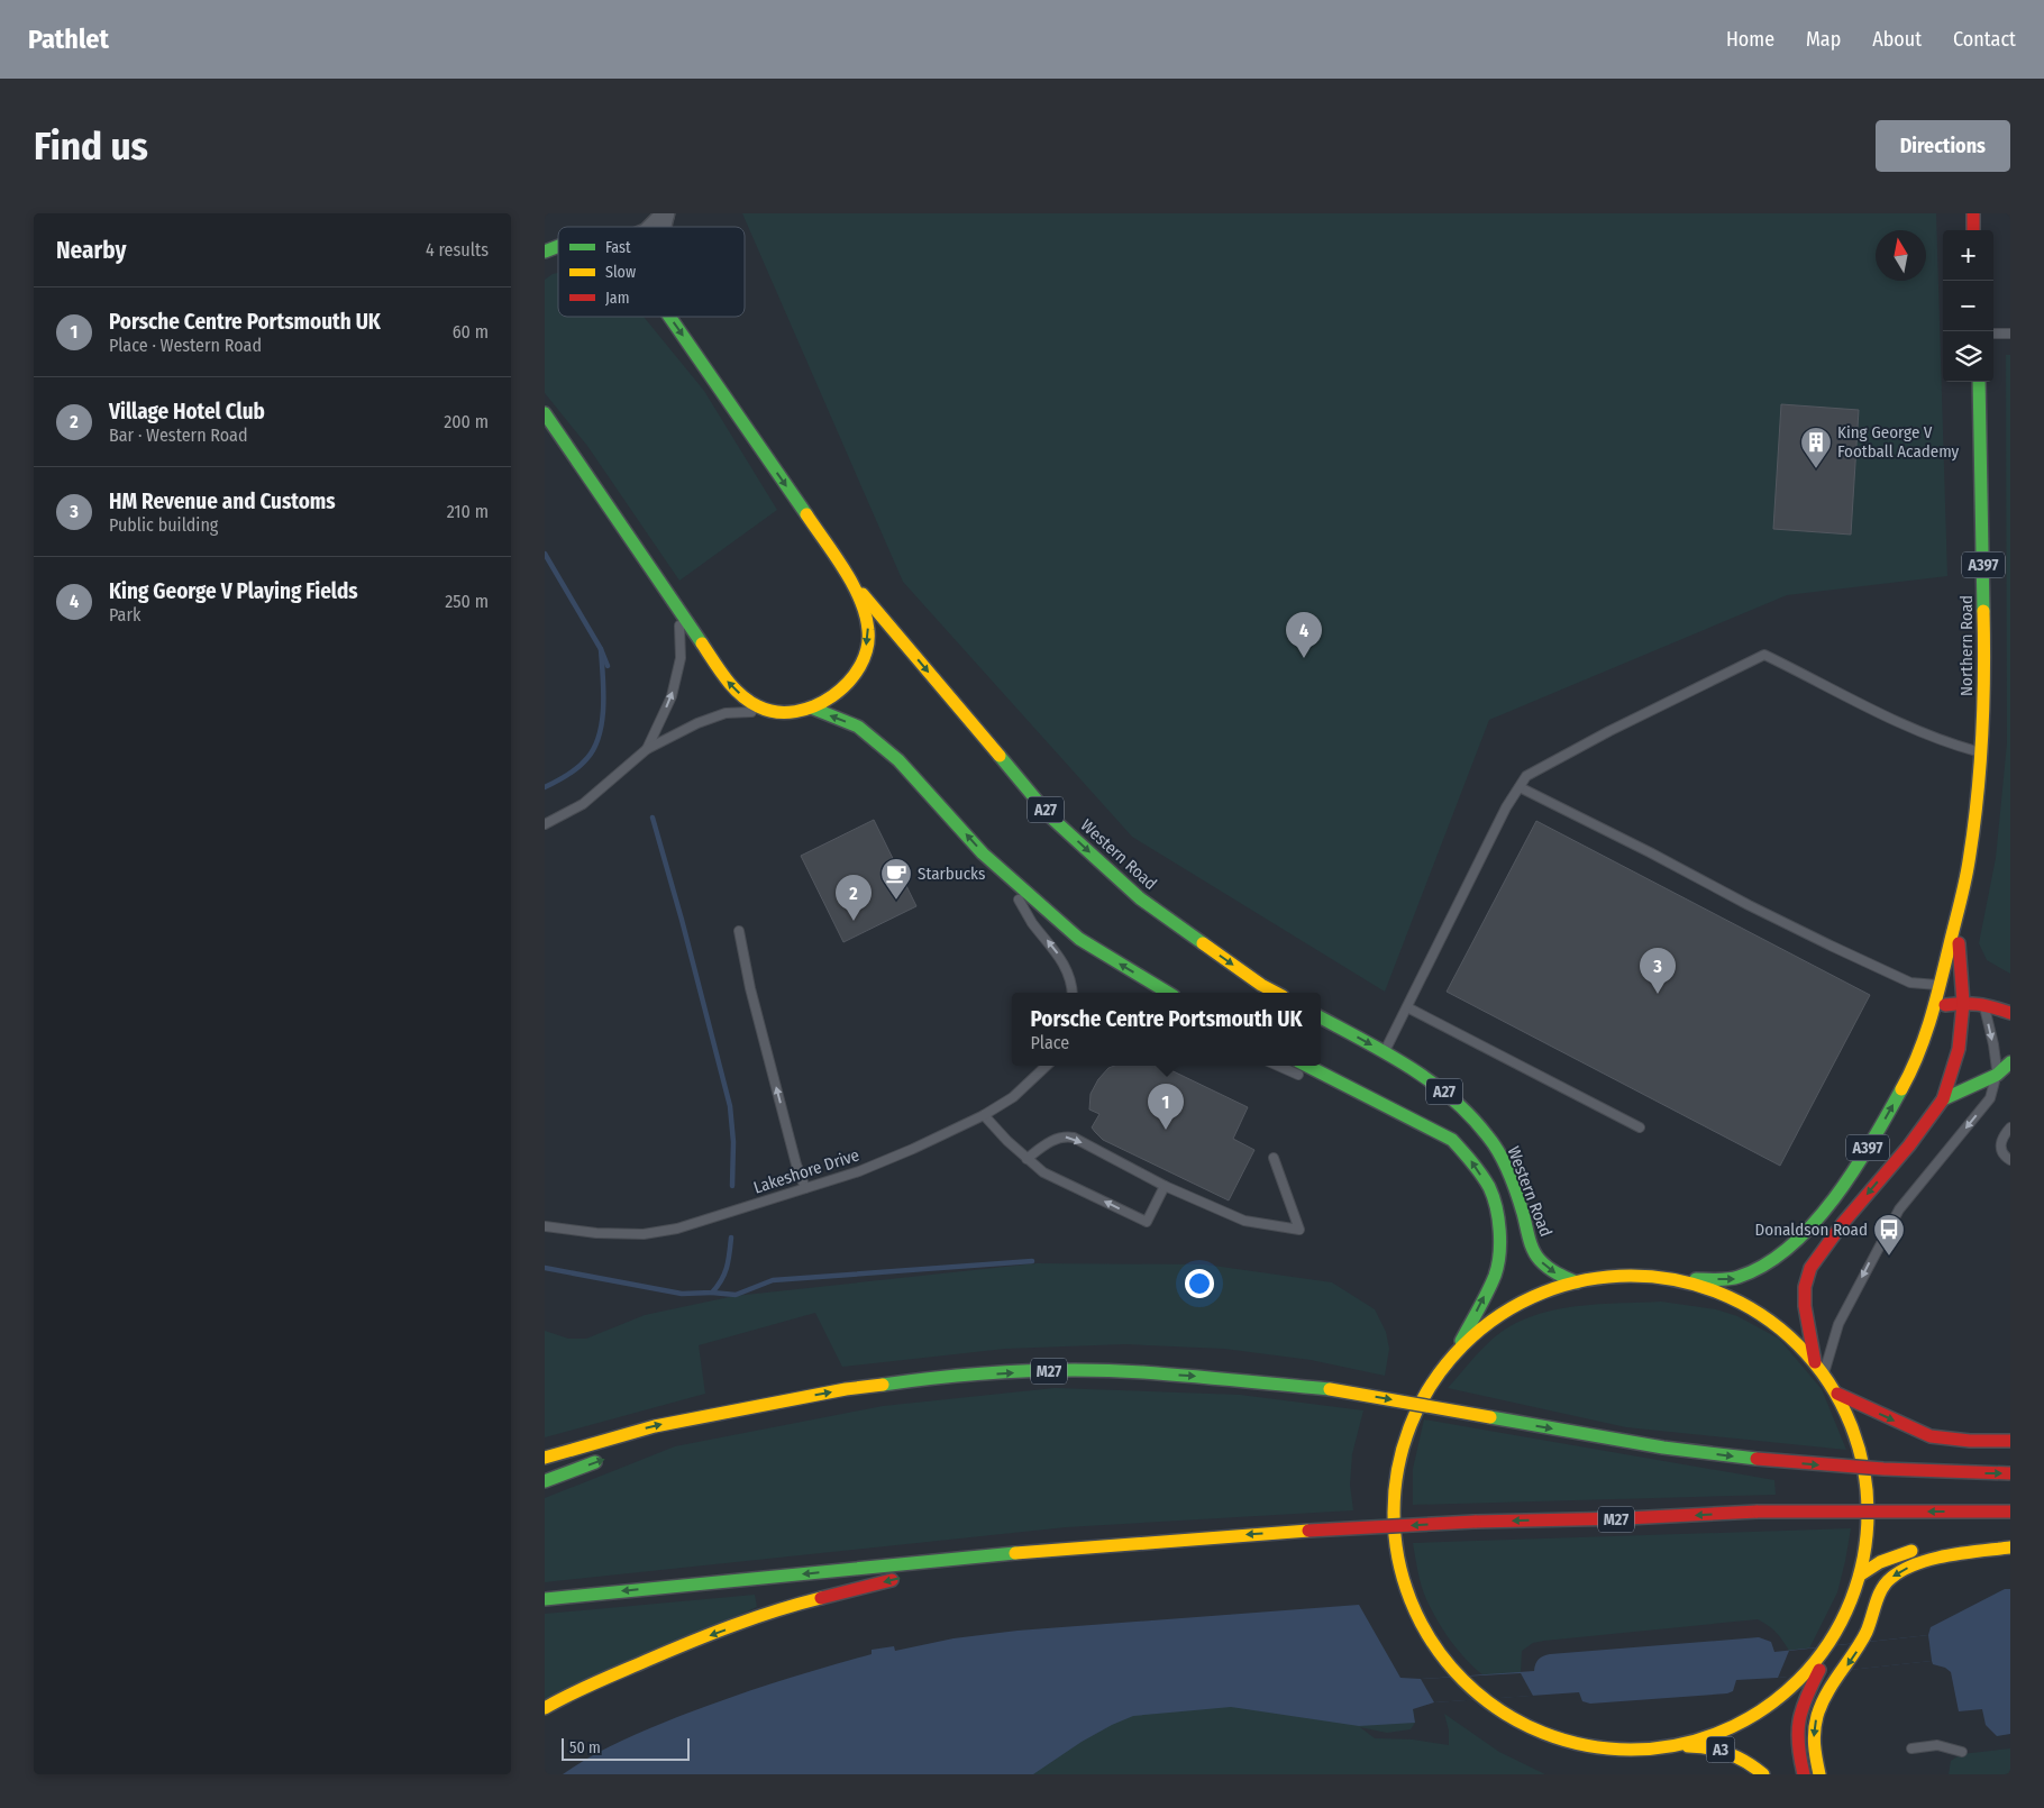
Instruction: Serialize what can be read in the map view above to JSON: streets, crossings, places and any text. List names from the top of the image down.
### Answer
{
  "streets": {
    "main road": [
      "A397",
      "Northern Road",
      "A27",
      "Western Road",
      "M27",
      "A3"
    ],
    "lane": ["Lakeshore Drive"]
  },
  "places": {
    "building": ["King George V Football Academy"],
    "cafe": ["Starbucks"],
    "bus stop": ["Donaldson Road"]
  },
  "legend": ["Fast", "Slow", "Jam"],
  "scale_bar": "50 m",
  "north": "top",
  "page": {
    "header": "Pathlet",
    "nav": [
      "Home",
      "Map",
      "About",
      "Contact"
    ],
    "buttons": "Directions",
    "title": "Find us",
    "heading": ["Nearby", "4 results"],
    "map_buttons": ["+", "−"],
    "list": [
      {
        "mark": "1",
        "name": "Porsche Centre Portsmouth UK",
        "note": "Place · Western Road",
        "value": "60 m"
      },
      {
        "mark": "2",
        "name": "Village Hotel Club",
        "note": "Bar · Western Road",
        "value": "200 m"
      },
      {
        "mark": "3",
        "name": "HM Revenue and Customs",
        "note": "Public building",
        "value": "210 m"
      },
      {
        "mark": "4",
        "name": "King George V Playing Fields",
        "note": "Park",
        "value": "250 m"
      }
    ],
    "pins": [
      "4",
      "2",
      "3",
      "1"
    ],
    "popup": ["Porsche Centre Portsmouth UK", "Place"],
    "scale": "50 m"
  }
}
